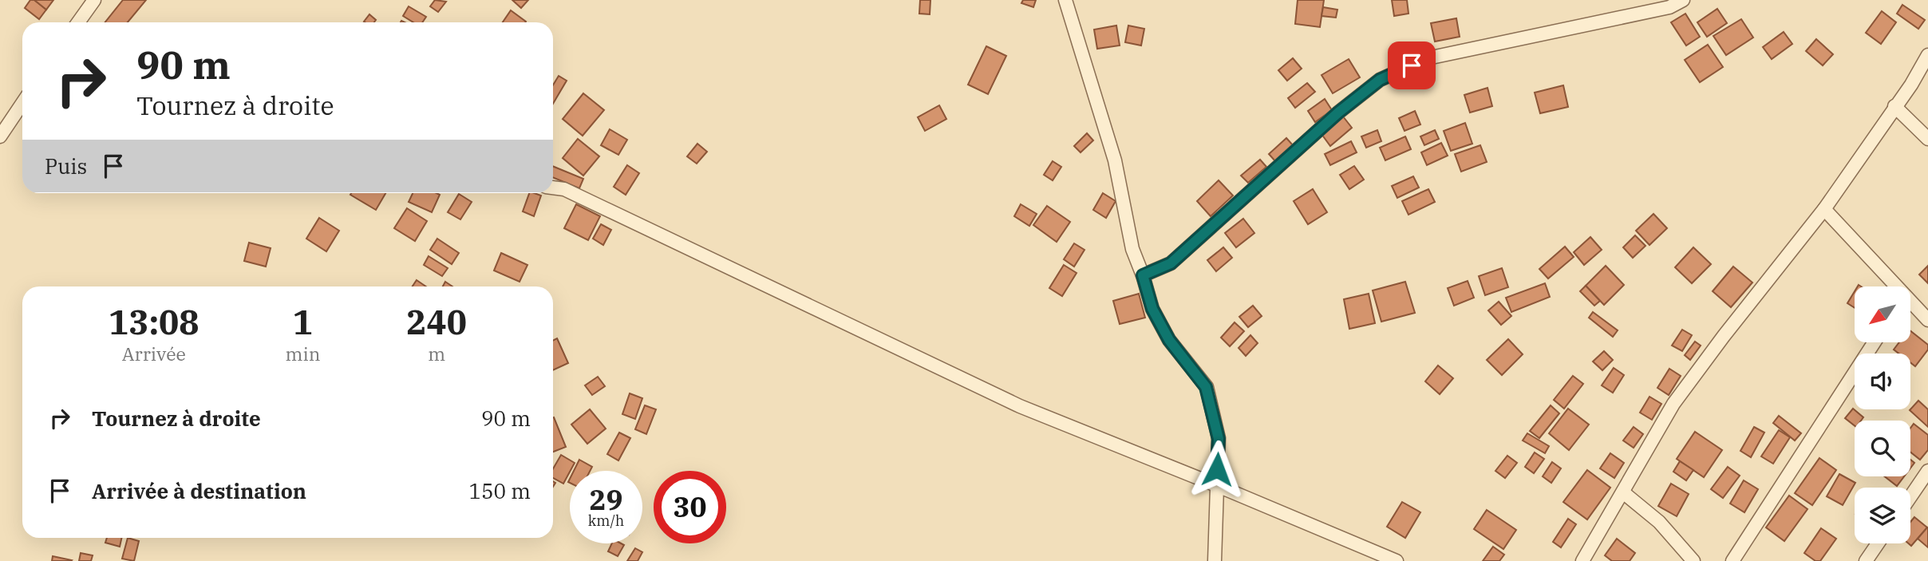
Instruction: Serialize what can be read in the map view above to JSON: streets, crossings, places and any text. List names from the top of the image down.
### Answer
{
  "north": "bottom left",
  "page": {
    "turn": ["90 m", "Tournez à droite"],
    "then": "Puis",
    "eta": [
      "13:08",
      "Arrivée",
      "1",
      "min",
      "240",
      "m"
    ],
    "list": [
      {
        "name": "Tournez à droite",
        "value": "90 m"
      },
      {
        "name": "Arrivée à destination",
        "value": "150 m"
      }
    ],
    "speed": "29 km/h",
    "limit": "30"
  }
}
